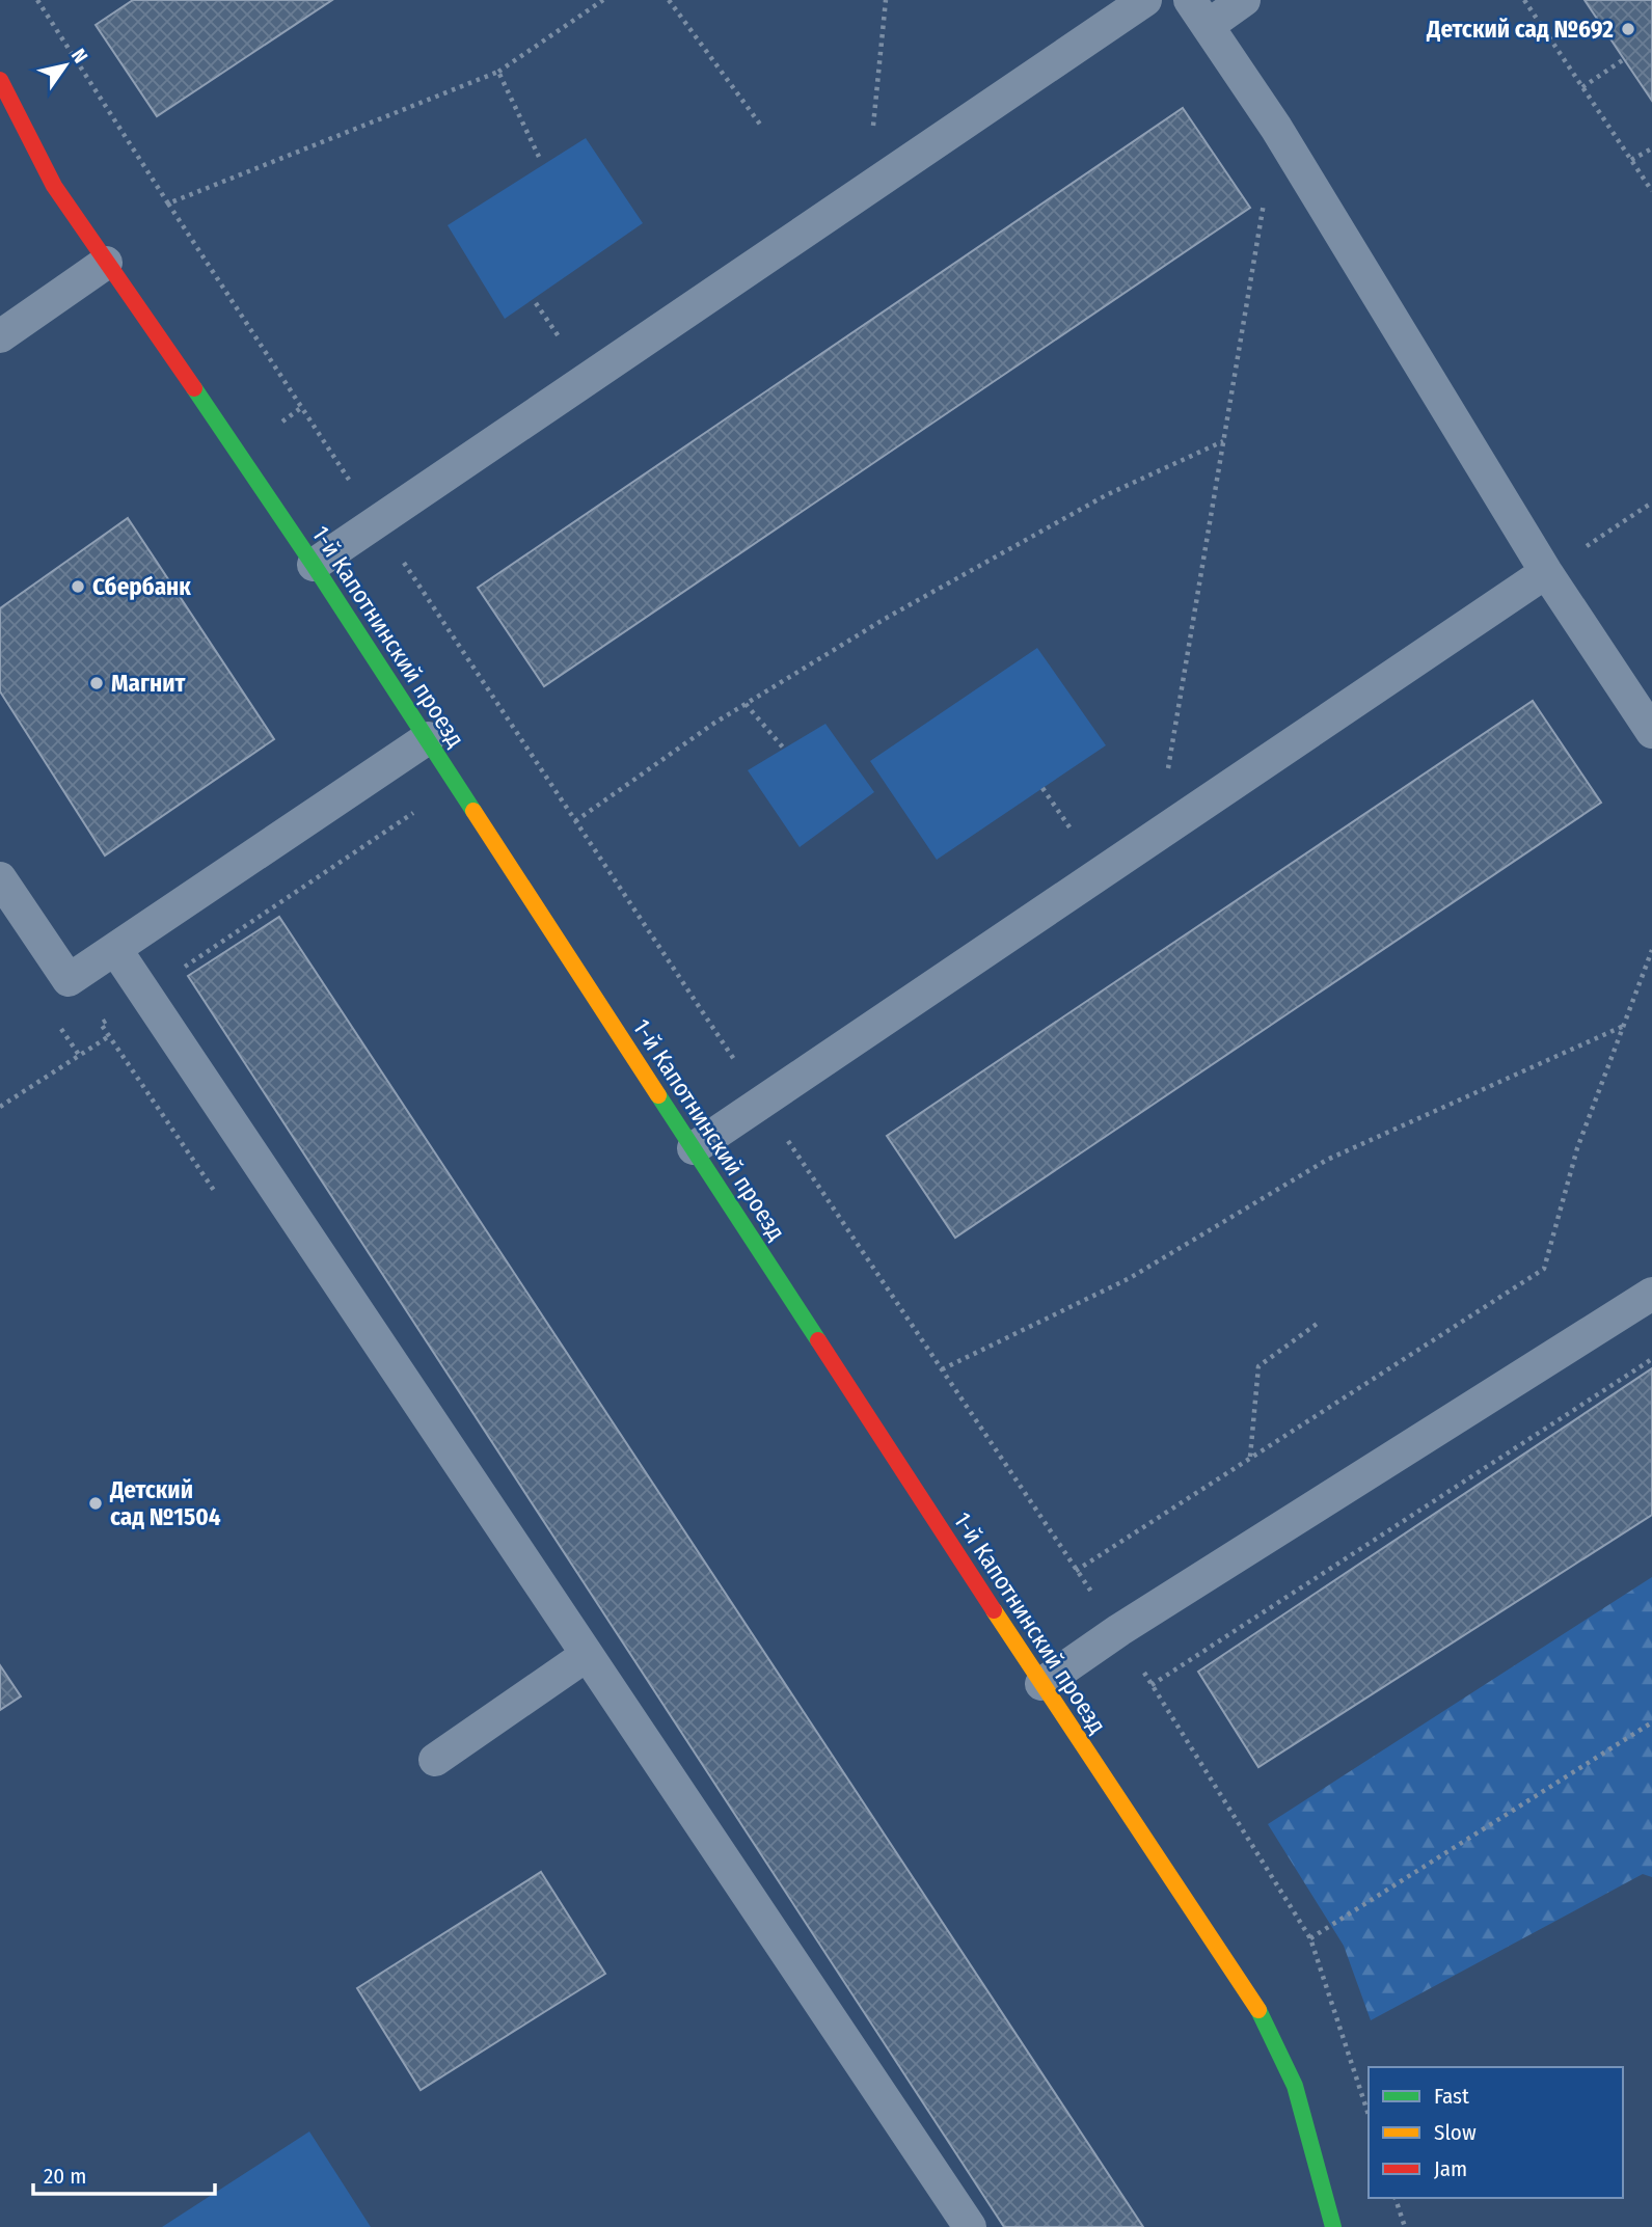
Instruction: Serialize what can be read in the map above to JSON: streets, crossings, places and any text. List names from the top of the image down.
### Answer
{
  "streets": {
    "street": ["1-й Капотнинский проезд"]
  },
  "places": [
    "Детский сад №692",
    "Сбербанк",
    "Магнит",
    "Детский сад №1504"
  ],
  "legend": ["Fast", "Slow", "Jam"],
  "scale_bar": "20 m",
  "north": "top right"
}
